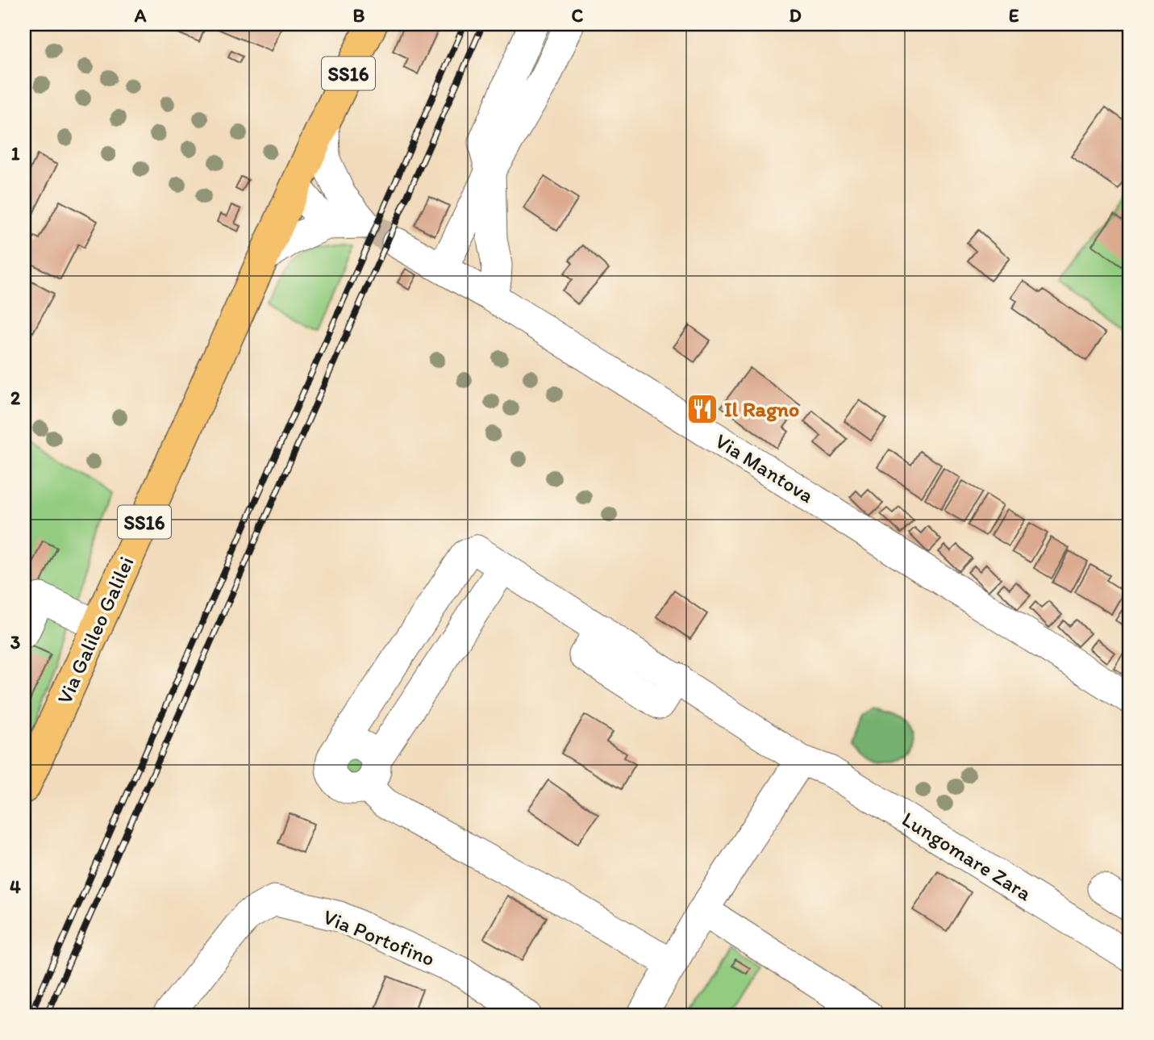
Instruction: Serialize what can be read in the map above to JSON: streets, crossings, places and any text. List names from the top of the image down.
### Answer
{
  "streets": {
    "main road": ["SS16", "Via Galileo Galilei"],
    "street": ["Via Mantova", "Lungomare Zara", "Via Portofino"]
  },
  "crossings": [
    ["SS16", "Via Galileo Galilei"]
  ],
  "places": {
    "restaurant": ["Il Ragno"]
  },
  "grid": {
    "columns": [
      "A",
      "B",
      "C",
      "D",
      "E"
    ],
    "rows": [
      "1",
      "2",
      "3",
      "4"
    ]
  }
}
